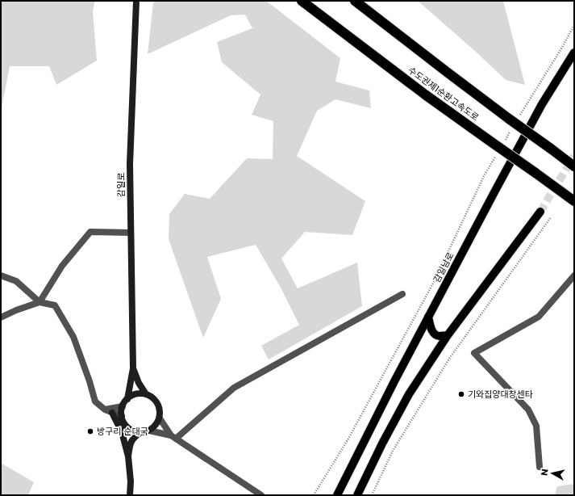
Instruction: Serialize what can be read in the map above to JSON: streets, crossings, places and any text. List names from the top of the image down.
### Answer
{
  "streets": {
    "highway": ["수도권제1순환고속도로"],
    "main road": ["감일남로"],
    "street": ["감일로"]
  },
  "places": ["기와집양대창센타", "방구리 순대국"],
  "north": "left"
}
